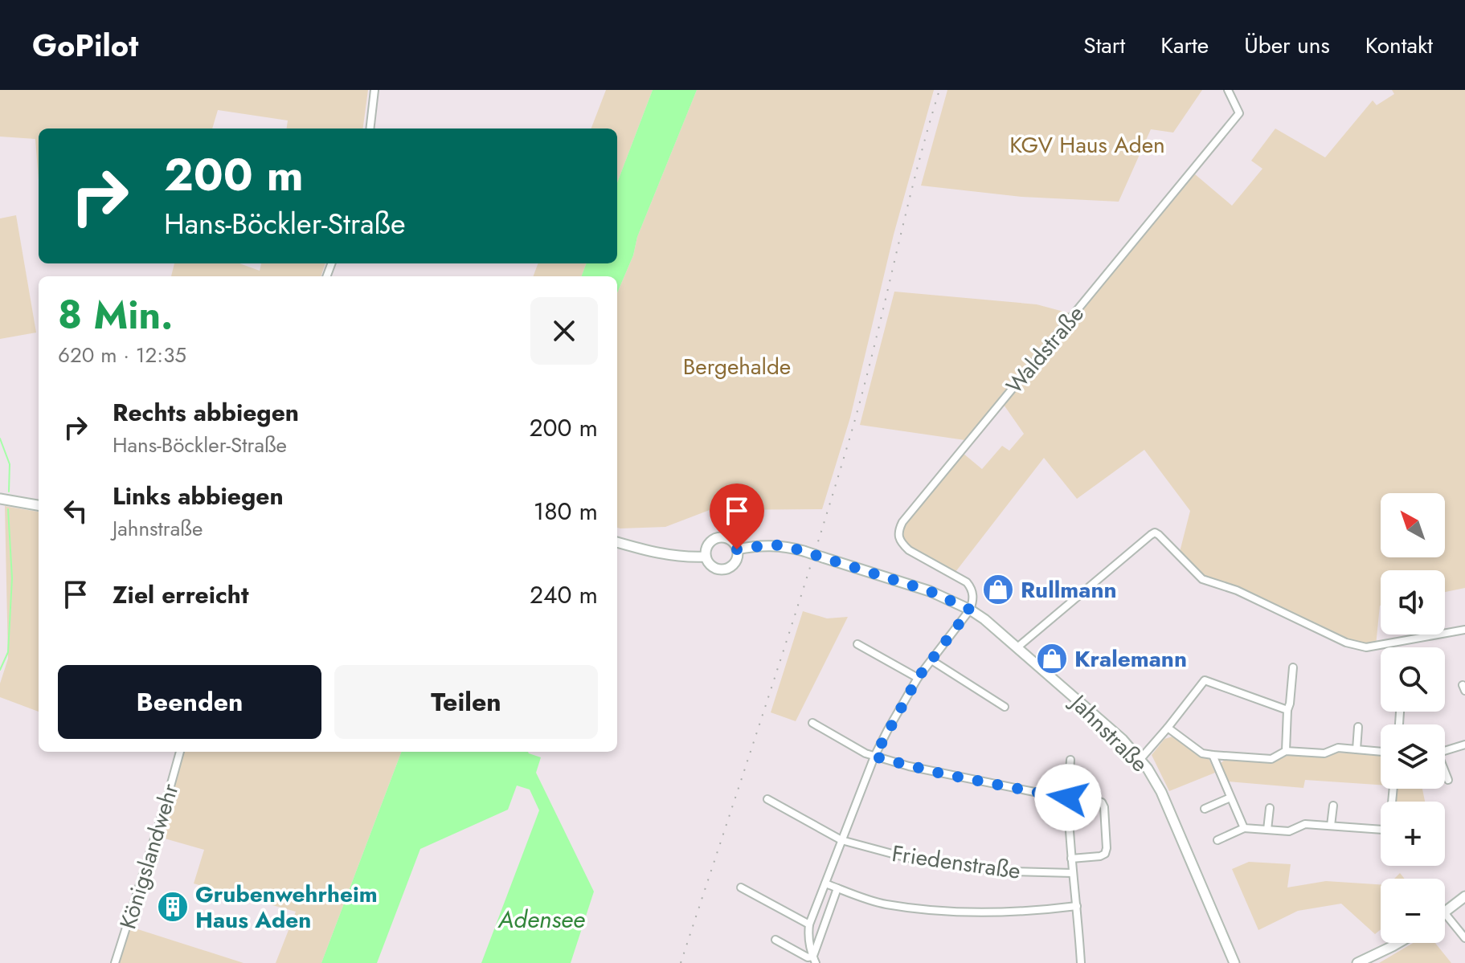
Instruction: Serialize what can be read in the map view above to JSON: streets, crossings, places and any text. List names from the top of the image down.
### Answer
{
  "streets": {
    "main road": ["Jahnstraße"],
    "street": ["Waldstraße", "Königslandwehr", "Friedenstraße"]
  },
  "crossings": [
    ["Waldstraße", "Jahnstraße"]
  ],
  "water": ["Adensee"],
  "parks": ["KGV Haus Aden", "Bergehalde"],
  "places": {
    "shop": ["Rullmann", "Kralemann"],
    "building": ["Grubenwehrheim Haus Aden"]
  },
  "north": "top left",
  "page": {
    "header": "GoPilot",
    "nav": [
      "Start",
      "Karte",
      "Über uns",
      "Kontakt"
    ],
    "turn": ["200 m", "Hans-Böckler-Straße"],
    "heading": ["8 Min.", "620 m · 12:35"],
    "list": [
      {
        "name": "Rechts abbiegen",
        "note": "Hans-Böckler-Straße",
        "value": "200 m"
      },
      {
        "name": "Links abbiegen",
        "note": "Jahnstraße",
        "value": "180 m"
      },
      {
        "name": "Ziel erreicht",
        "value": "240 m"
      }
    ],
    "map_buttons": ["+", "−"],
    "buttons": ["Beenden", "Teilen"]
  }
}
